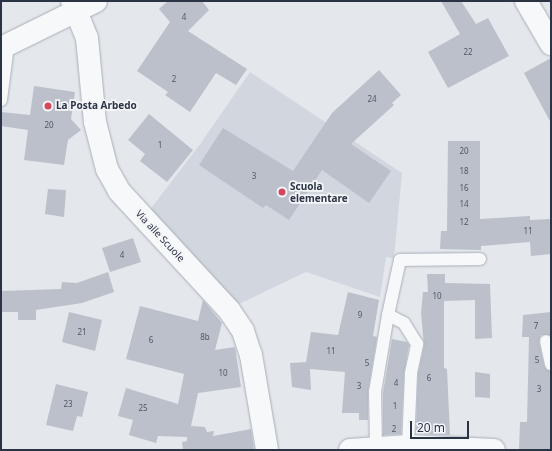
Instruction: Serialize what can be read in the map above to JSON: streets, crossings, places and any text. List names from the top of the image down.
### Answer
{
  "streets": {
    "street": ["Via alle Scuole"]
  },
  "places": ["La Posta Arbedo", "Scuola elementare"],
  "house_numbers": [
    "4",
    "22",
    "2",
    "24",
    "20",
    "1",
    "20",
    "18",
    "3",
    "16",
    "14",
    "12",
    "11",
    "4",
    "10",
    "9",
    "7",
    "21",
    "8b",
    "6",
    "11",
    "5",
    "5",
    "10",
    "6",
    "4",
    "3",
    "3",
    "23",
    "1",
    "25",
    "2"
  ],
  "scale_bar": "20 m"
}
